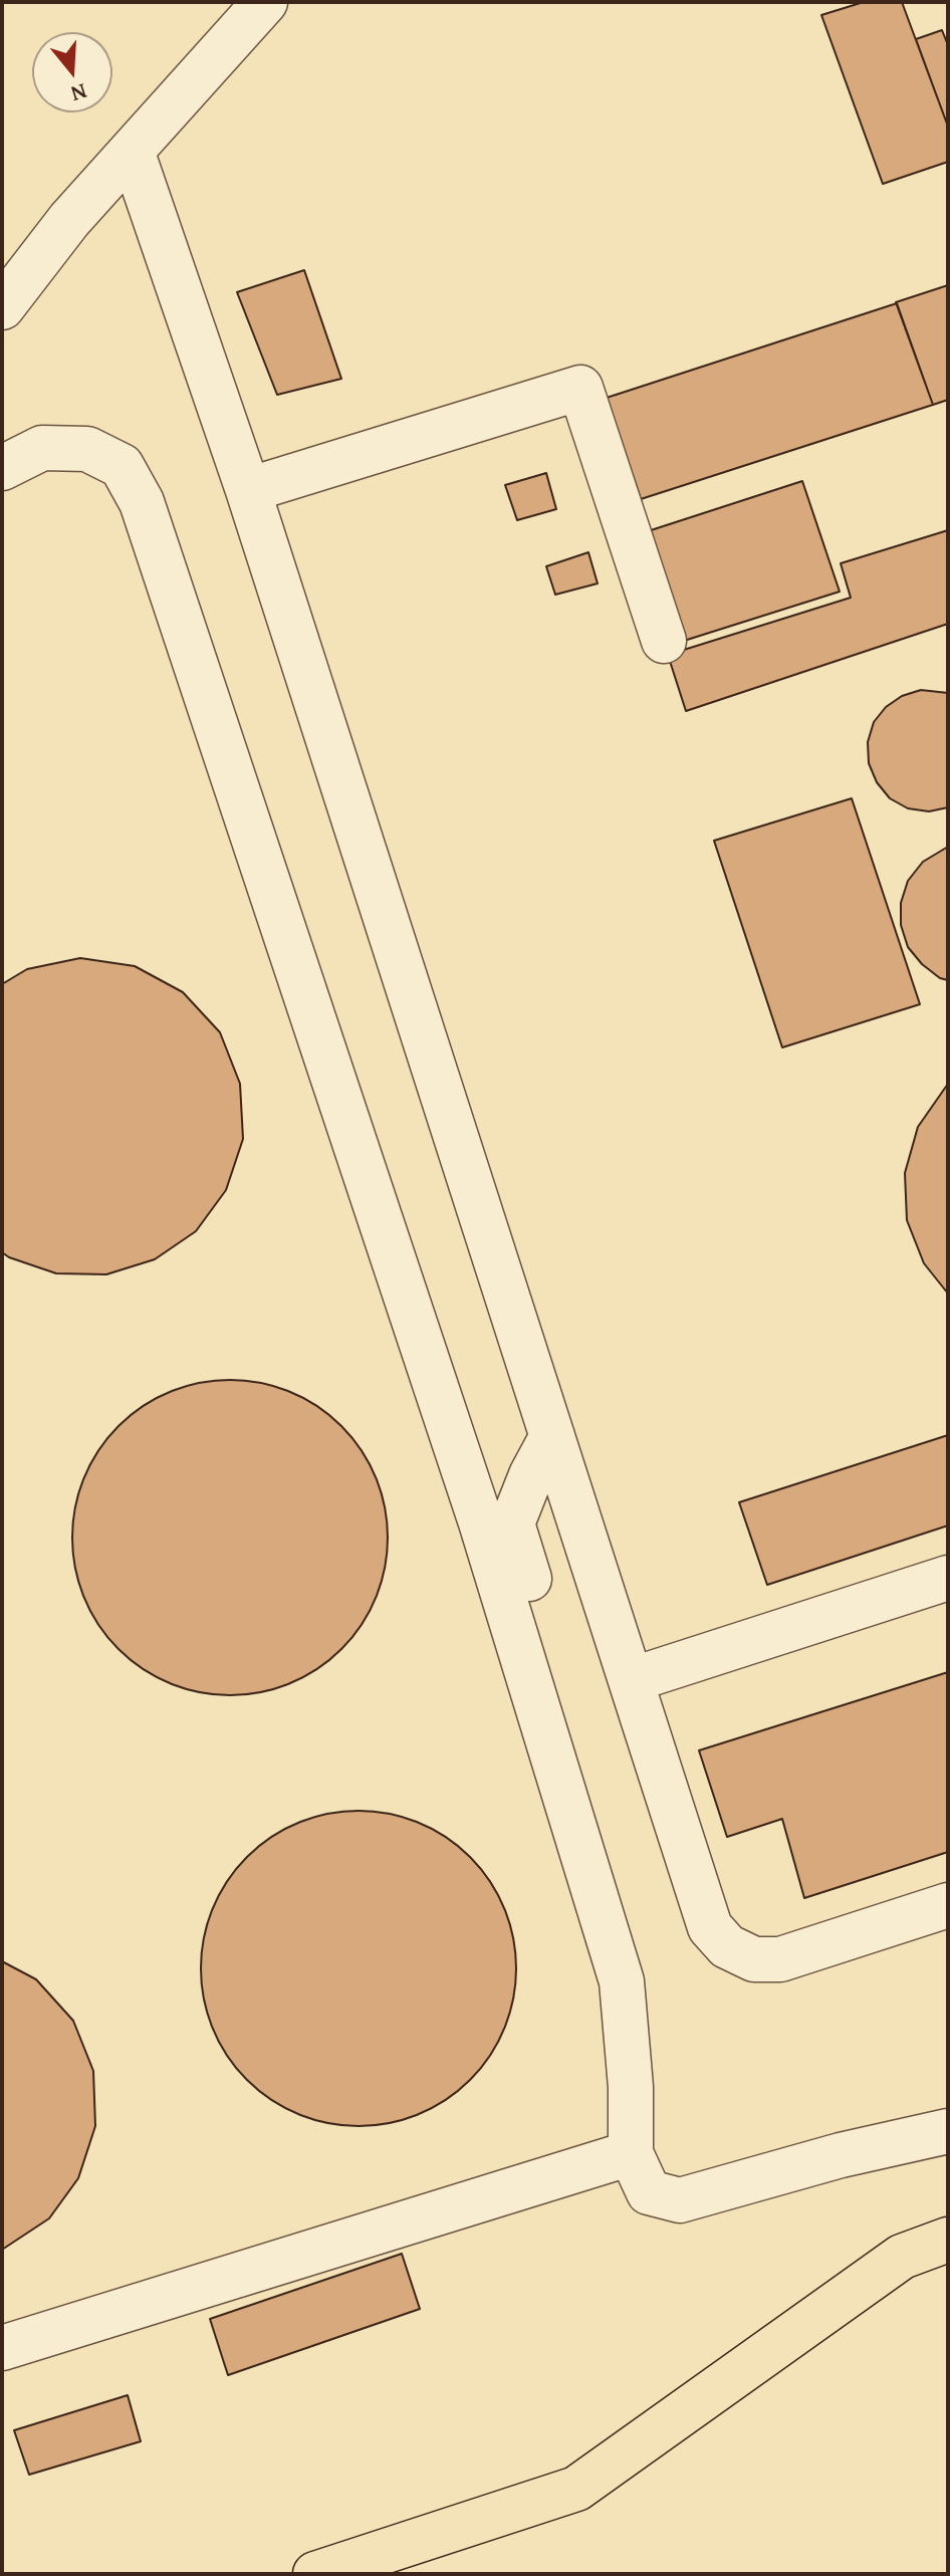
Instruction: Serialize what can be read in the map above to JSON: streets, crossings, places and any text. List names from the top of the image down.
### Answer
{
  "north": "bottom"
}
